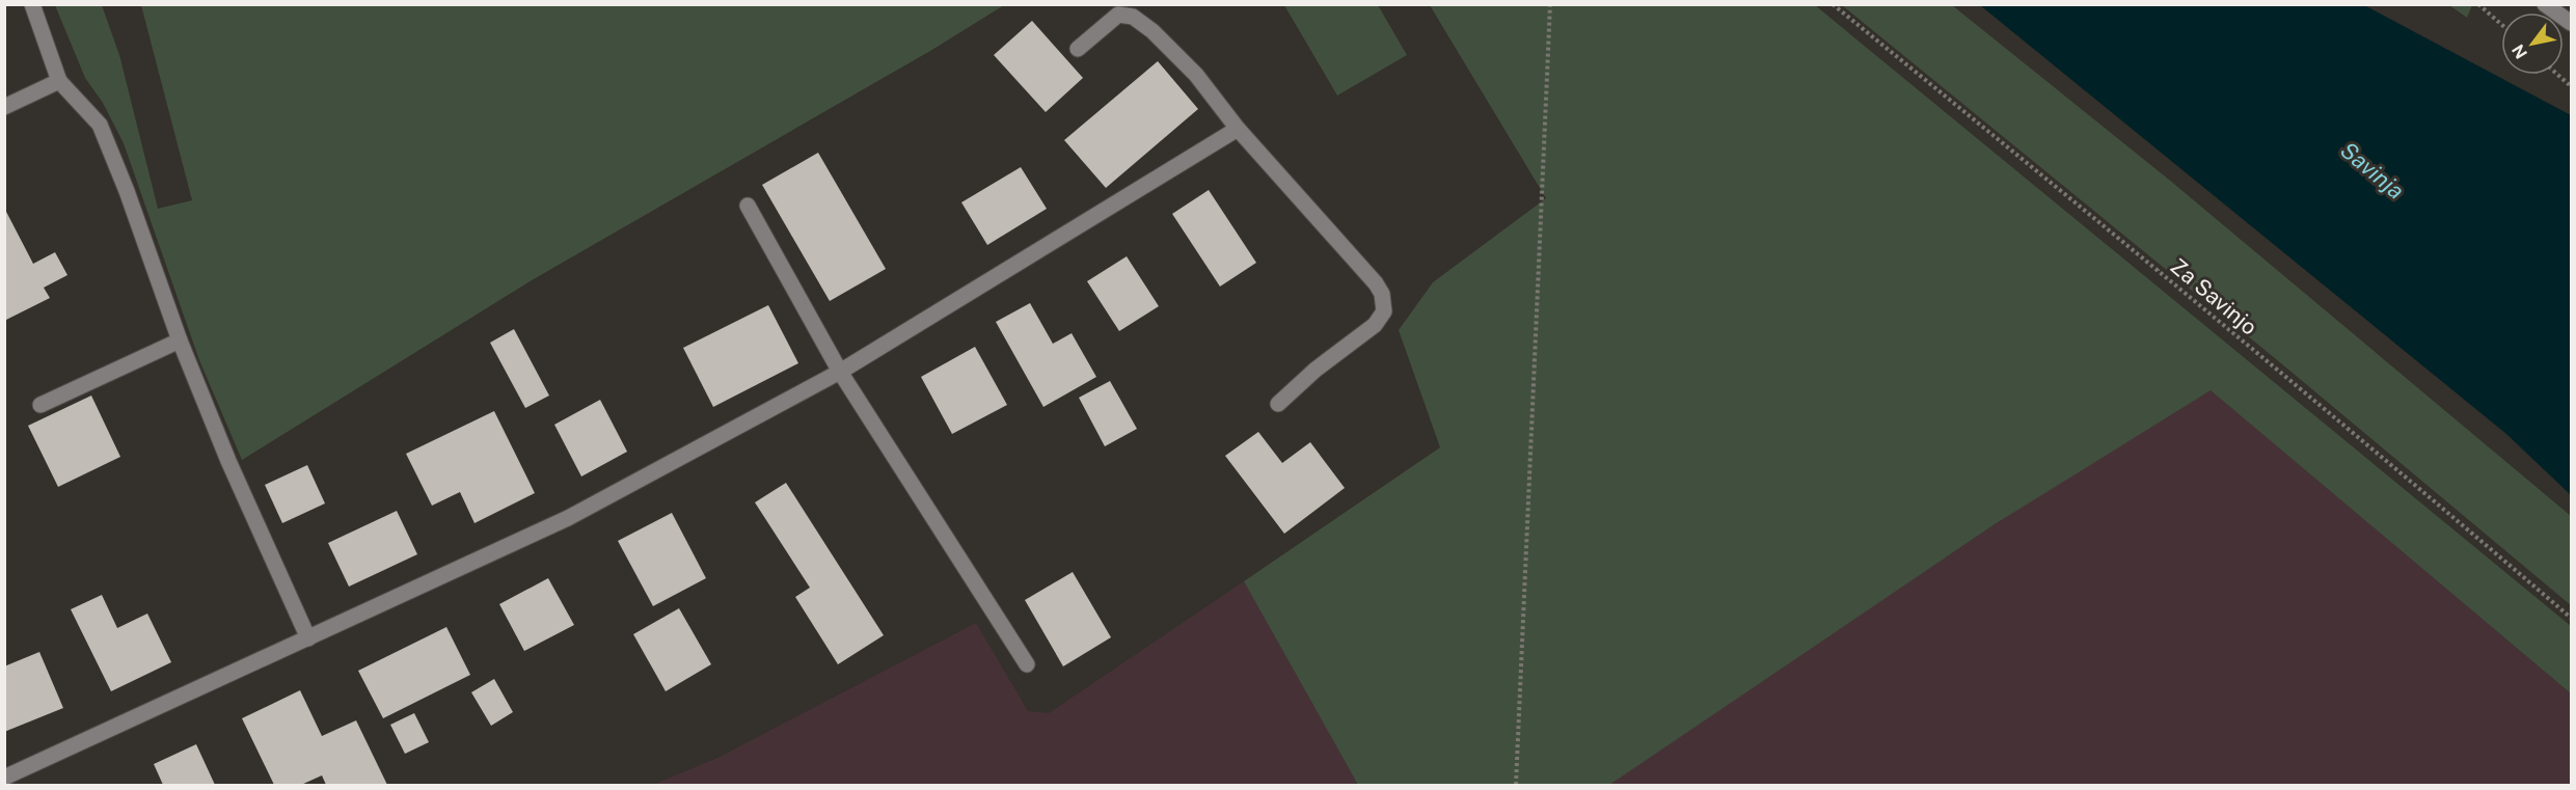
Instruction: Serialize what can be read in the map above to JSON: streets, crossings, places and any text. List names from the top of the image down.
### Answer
{
  "streets": {
    "path": ["Za Savinjo"]
  },
  "water": ["Savinja"],
  "north": "bottom left"
}
